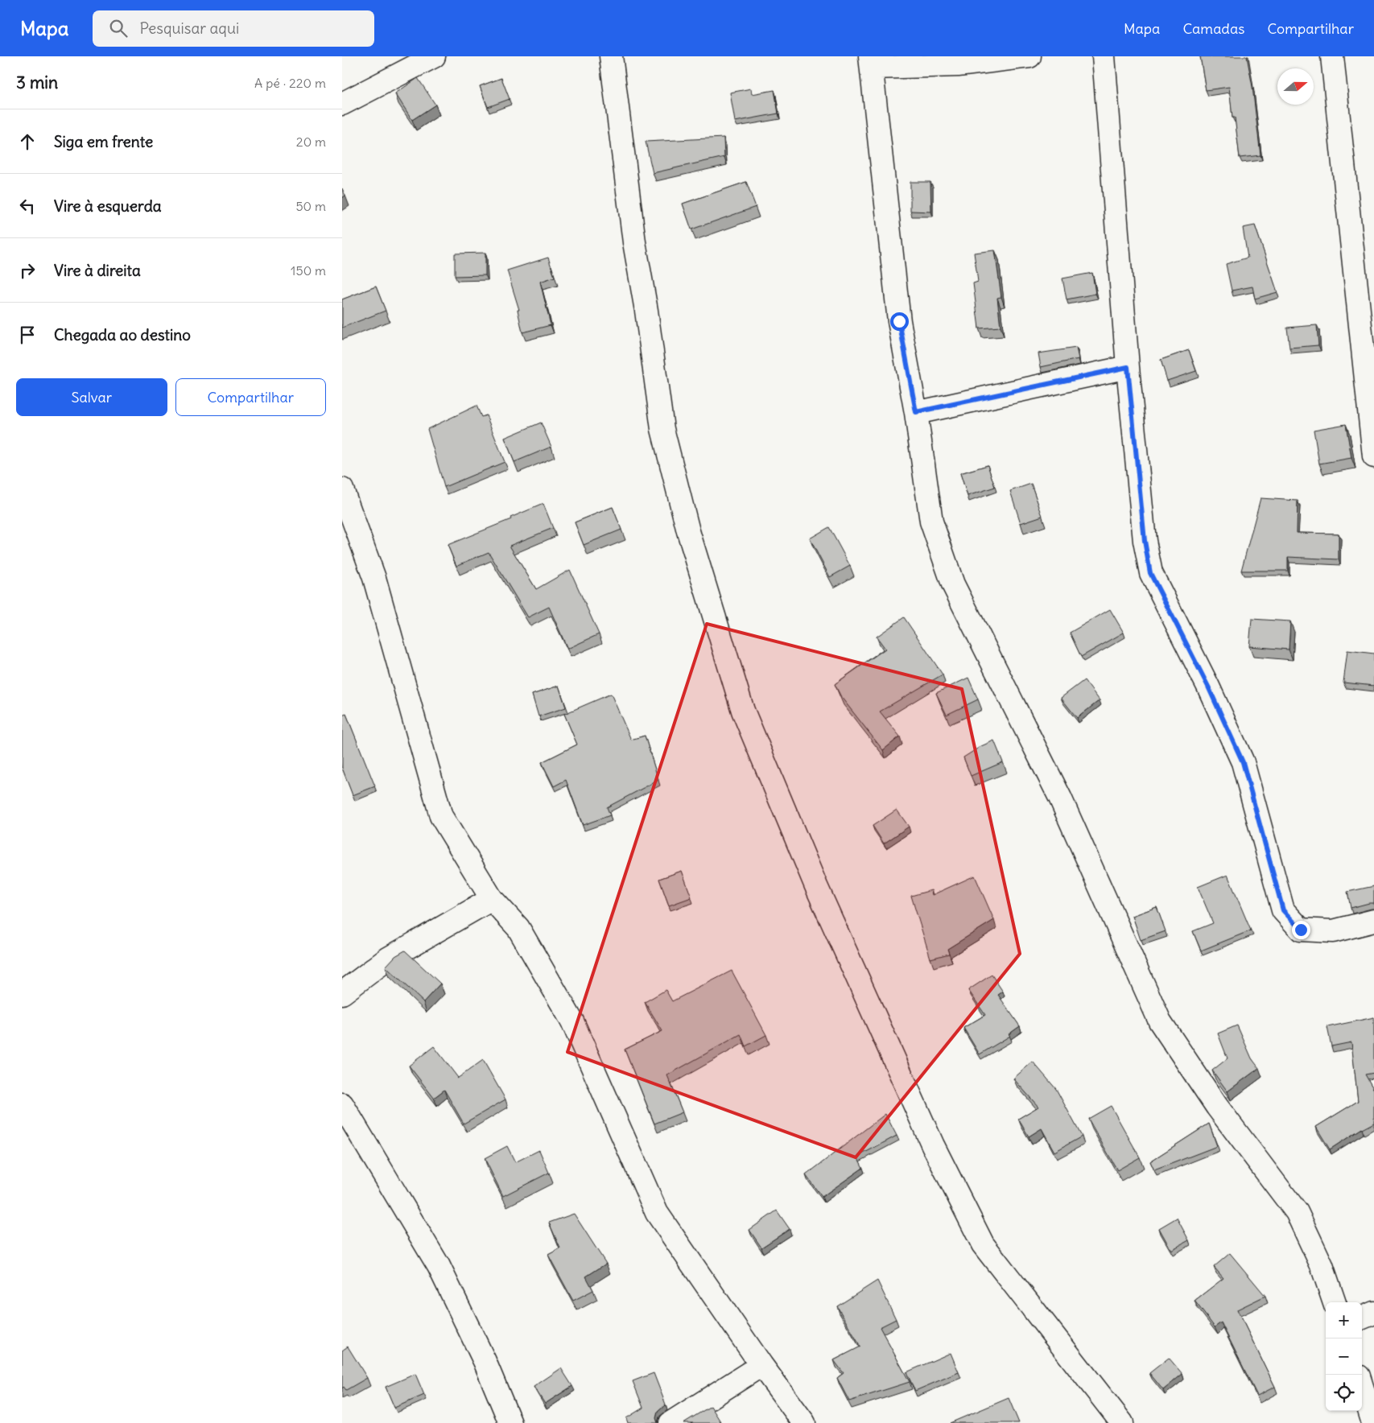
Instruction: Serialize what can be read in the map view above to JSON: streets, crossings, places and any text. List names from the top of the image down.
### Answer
{
  "north": "right",
  "page": {
    "header": "Mapa",
    "search": "Pesquisar aqui",
    "nav": ["Mapa", "Camadas", "Compartilhar"],
    "heading": ["3 min", "A pé · 220 m"],
    "list": [
      ["Siga em frente", "20 m"],
      ["Vire à esquerda", "50 m"],
      ["Vire à direita", "150 m"],
      "Chegada ao destino"
    ],
    "buttons": ["Salvar", "Compartilhar"],
    "map_buttons": ["+", "−"]
  }
}
